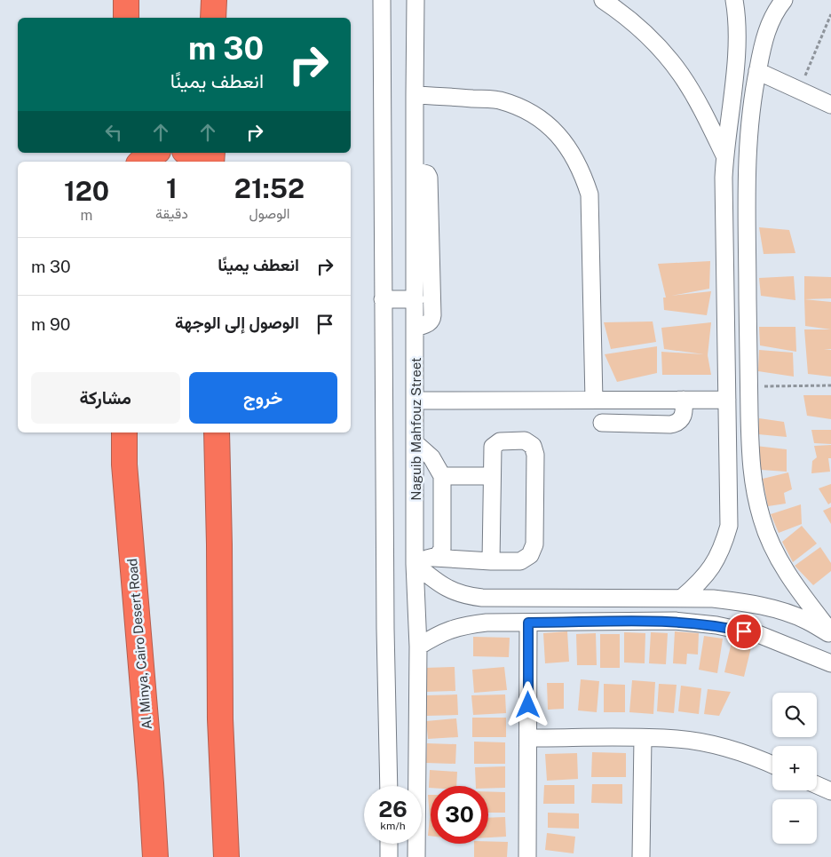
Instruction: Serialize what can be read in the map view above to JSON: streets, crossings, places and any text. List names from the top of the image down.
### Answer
{
  "streets": {
    "highway": ["Al Minya, Cairo Desert Road"],
    "street": ["Naguib Mahfouz Street"]
  },
  "page": {
    "turn": ["30 m", "انعطف يمينًا"],
    "eta": [
      "21:52",
      "الوصول",
      "1",
      "دقيقة",
      "120",
      "m"
    ],
    "list": [
      {
        "name": "انعطف يمينًا",
        "value": "30 m"
      },
      {
        "name": "الوصول إلى الوجهة",
        "value": "90 m"
      }
    ],
    "buttons": ["خروج", "مشاركة"],
    "map_buttons": ["+", "−"],
    "speed": "26 km/h",
    "limit": "30"
  }
}
